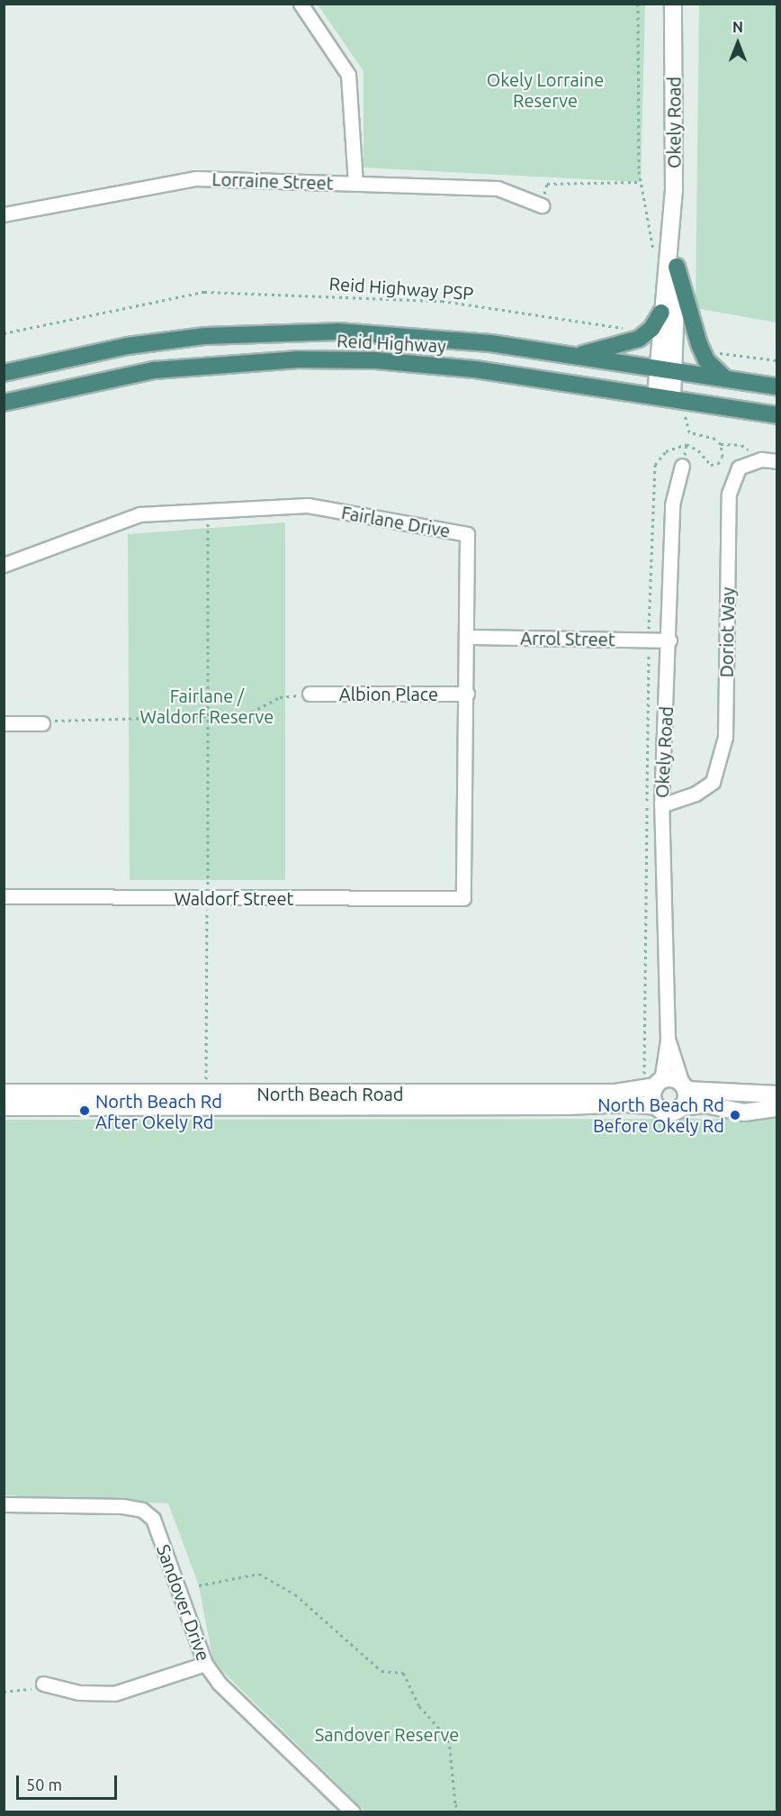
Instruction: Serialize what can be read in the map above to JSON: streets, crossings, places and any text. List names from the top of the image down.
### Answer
{
  "streets": {
    "highway": ["Reid Highway"],
    "main road": ["Okely Road", "North Beach Road"],
    "street": [
      "Lorraine Street",
      "Fairlane Drive",
      "Doriot Way",
      "Arrol Street",
      "Albion Place",
      "Waldorf Street",
      "Sandover Drive"
    ],
    "path": ["Reid Highway PSP"]
  },
  "crossings": [
    ["Okely Road", "Reid Highway"],
    ["Okely Road", "Doriot Way"],
    ["Okely Road", "Arrol Street"],
    ["Okely Road", "North Beach Road"],
    ["Fairlane Drive", "Arrol Street"],
    ["Fairlane Drive", "Albion Place"],
    ["Fairlane Drive", "Waldorf Street"]
  ],
  "parks": ["Okely Lorraine Reserve", "Fairlane / Waldorf Reserve", "Sandover Reserve"],
  "places": ["North Beach Rd After Okely Rd", "North Beach Rd Before Okely Rd"],
  "scale_bar": "50 m",
  "north": "top"
}
